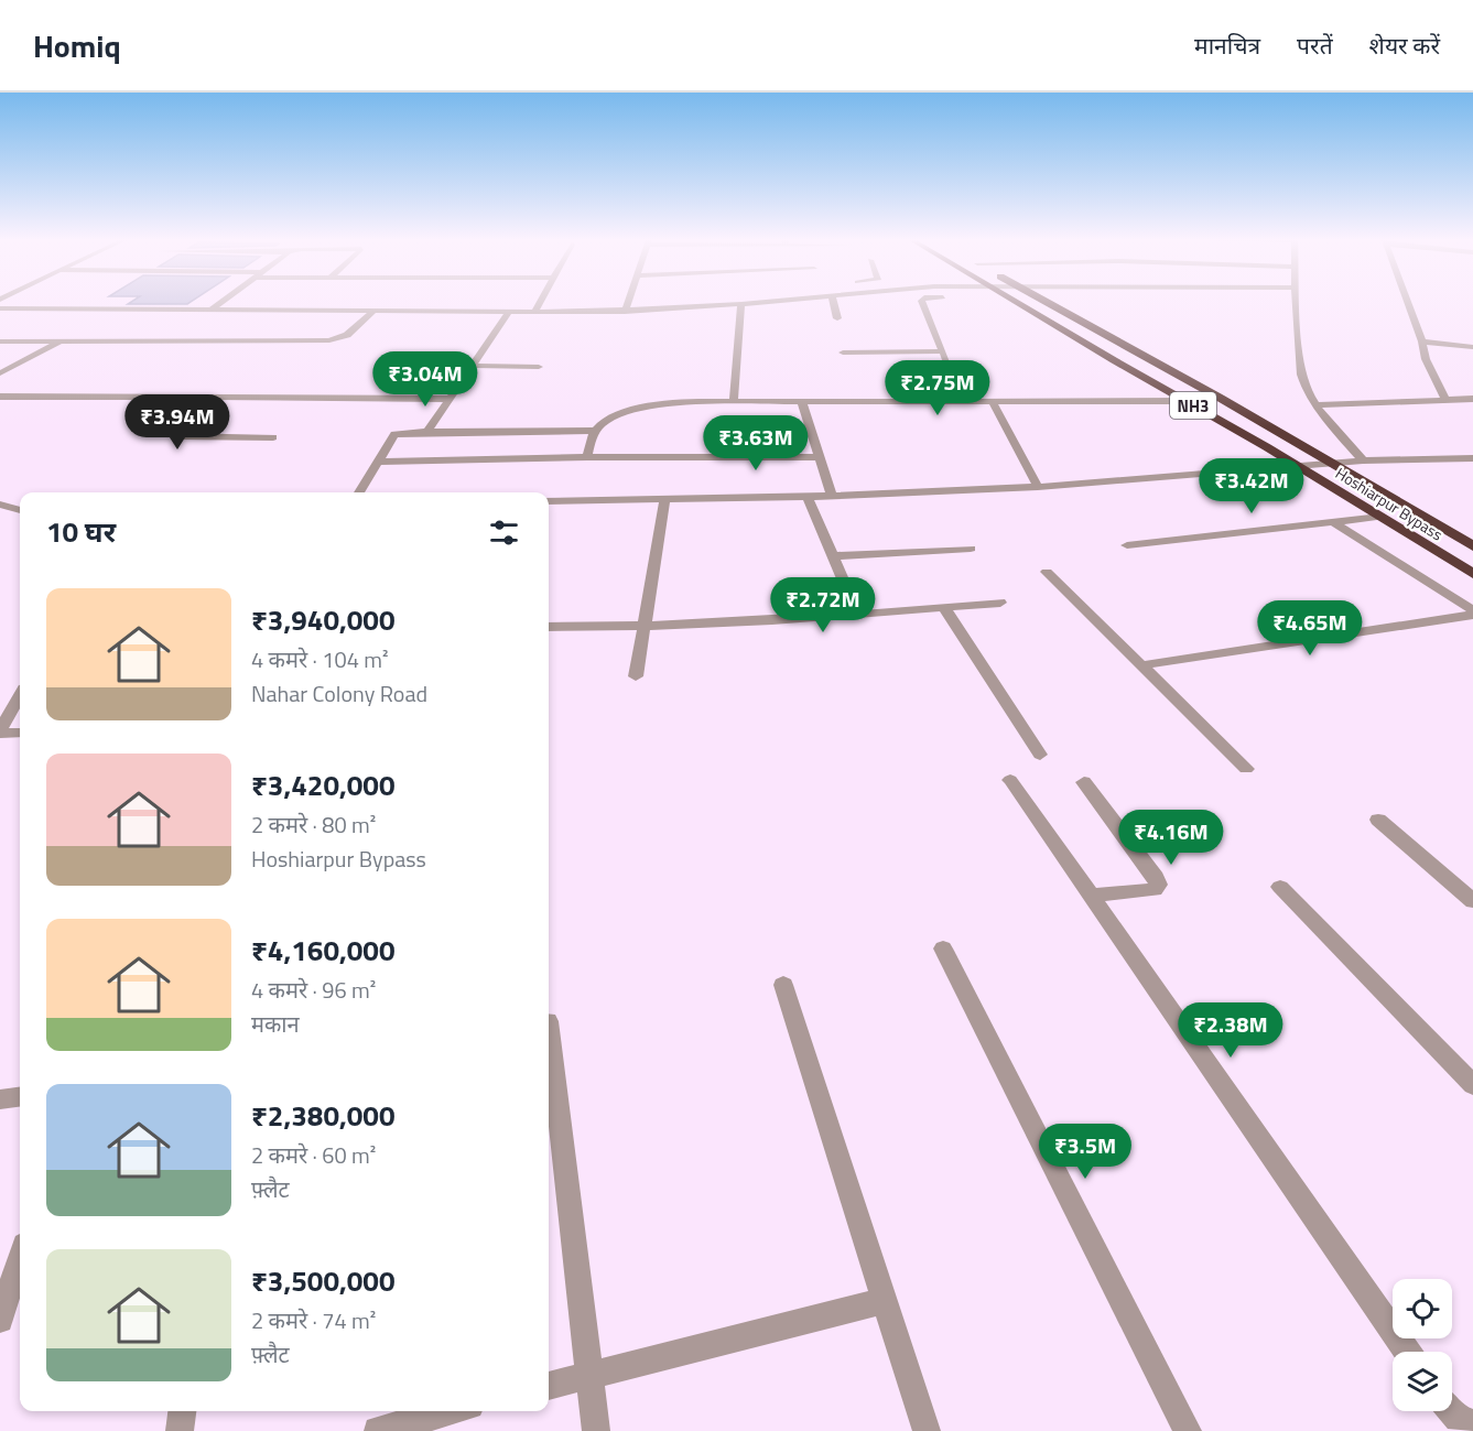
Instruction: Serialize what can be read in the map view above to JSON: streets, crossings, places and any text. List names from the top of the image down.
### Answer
{
  "streets": {
    "highway": ["NH3", "Hoshiarpur Bypass"]
  },
  "page": {
    "header": "Homiq",
    "nav": ["मानचित्र", "परतें", "शेयर करें"],
    "price": [
      "₹3.04M",
      "₹2.75M",
      "₹3.94M",
      "₹3.63M",
      "₹3.42M",
      "₹2.72M",
      "₹4.65M",
      "₹4.16M",
      "₹2.38M",
      "₹3.5M"
    ],
    "heading": "10 घर",
    "list": [
      {
        "name": "₹3,940,000",
        "note": "4 कमरे · 104 m² · Nahar Colony Road"
      },
      {
        "name": "₹3,420,000",
        "note": "2 कमरे · 80 m² · Hoshiarpur Bypass"
      },
      {
        "name": "₹4,160,000",
        "note": "4 कमरे · 96 m² · मकान"
      },
      {
        "name": "₹2,380,000",
        "note": "2 कमरे · 60 m² · फ़्लैट"
      },
      {
        "name": "₹3,500,000",
        "note": "2 कमरे · 74 m² · फ़्लैट"
      }
    ]
  }
}
